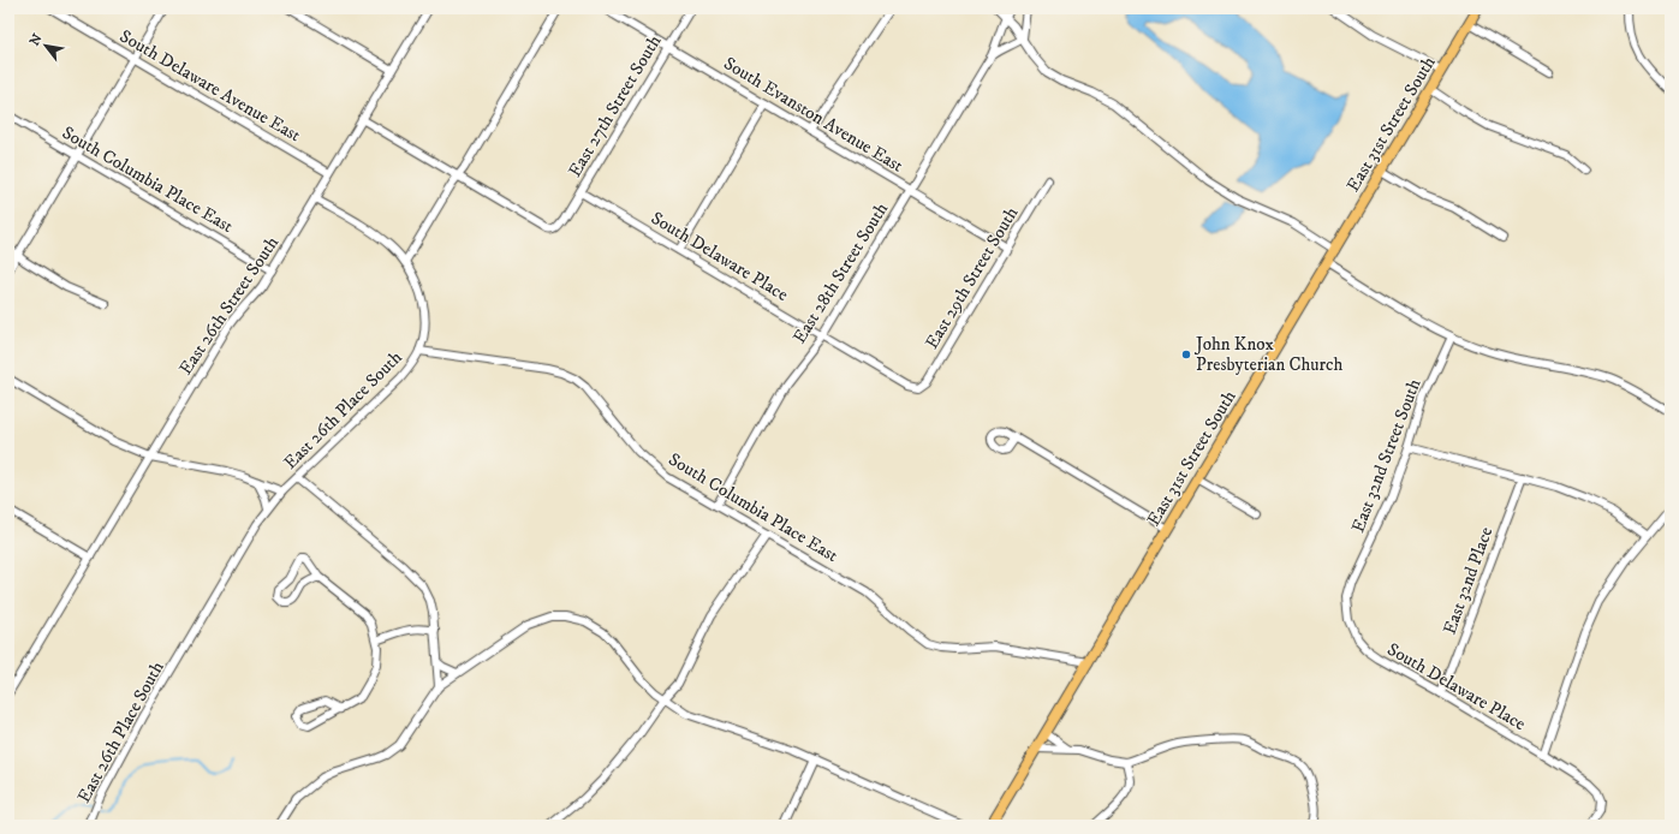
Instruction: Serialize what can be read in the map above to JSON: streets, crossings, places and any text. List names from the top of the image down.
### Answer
{
  "streets": {
    "main road": ["East 31st Street South"],
    "street": [
      "South Delaware Avenue East",
      "East 27th Street South",
      "South Evanston Avenue East",
      "South Columbia Place East",
      "South Delaware Place",
      "East 28th Street South",
      "East 29th Street South",
      "East 26th Street South",
      "East 26th Place South",
      "East 32nd Street South",
      "East 32nd Place"
    ]
  },
  "crossings": [
    ["South Delaware Avenue East", "East 26th Street South"],
    ["East 27th Street South", "South Evanston Avenue East"],
    ["East 27th Street South", "South Delaware Place"],
    ["South Evanston Avenue East", "East 28th Street South"],
    ["South Evanston Avenue East", "East 29th Street South"],
    ["East 31st Street South", "South Columbia Place East"],
    ["South Columbia Place East", "East 28th Street South"],
    ["South Columbia Place East", "East 26th Street South"],
    ["South Columbia Place East", "East 26th Place South"],
    ["South Delaware Place", "East 28th Street South"],
    ["South Delaware Place", "East 29th Street South"],
    ["South Delaware Place", "East 32nd Street South"],
    ["South Delaware Place", "East 32nd Place"],
    ["East 26th Street South", "East 26th Place South"]
  ],
  "places": ["John Knox Presbyterian Church"],
  "north": "top left"
}
